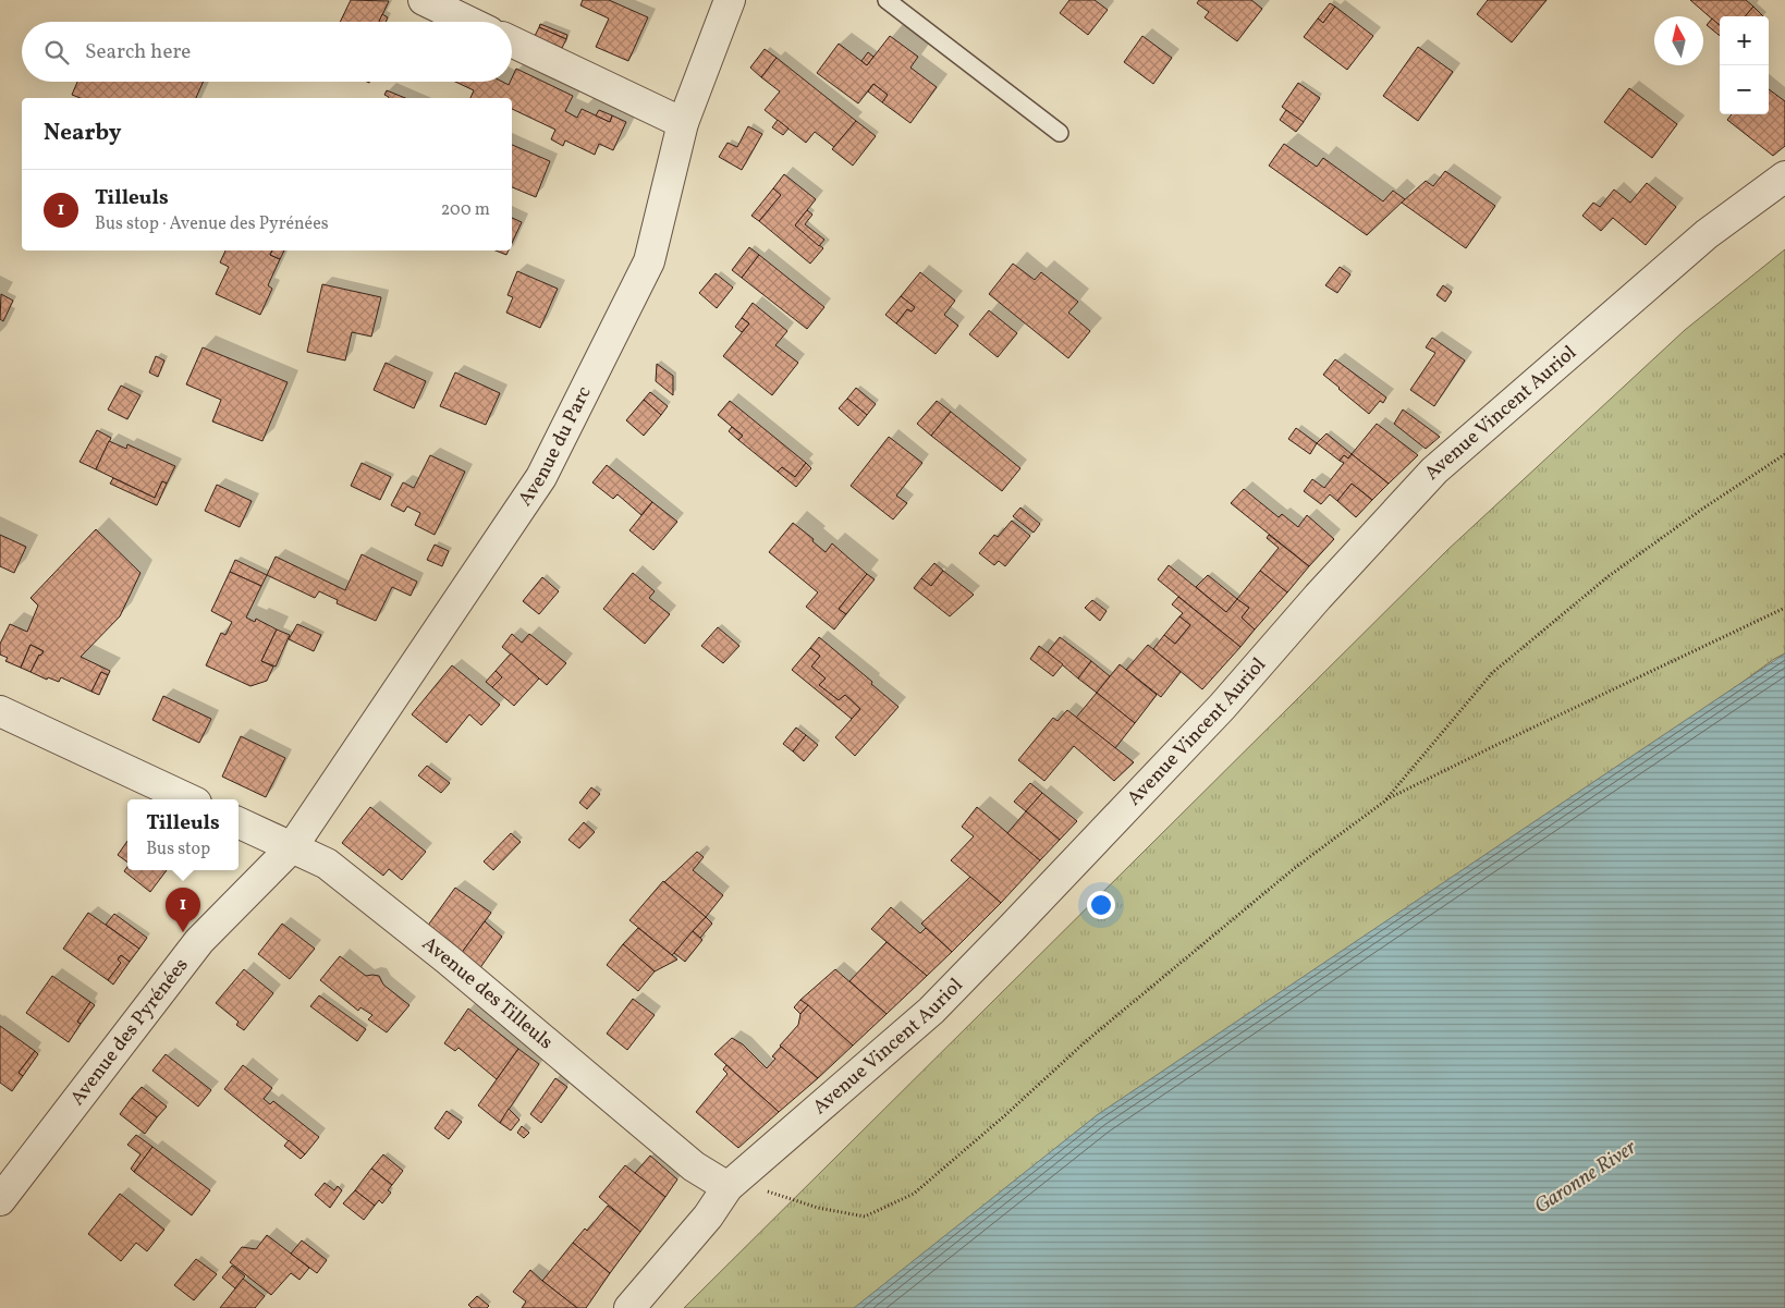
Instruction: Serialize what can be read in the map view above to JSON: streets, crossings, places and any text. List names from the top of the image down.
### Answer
{
  "streets": {
    "street": [
      "Avenue Vincent Auriol",
      "Avenue du Parc",
      "Avenue des Tilleuls",
      "Avenue des Pyrénées"
    ]
  },
  "crossings": [
    ["Avenue Vincent Auriol", "Avenue des Tilleuls"],
    ["Avenue du Parc", "Avenue des Tilleuls"],
    ["Avenue du Parc", "Avenue des Pyrénées"],
    ["Avenue des Tilleuls", "Avenue des Pyrénées"]
  ],
  "water": ["Garonne River"],
  "north": "top",
  "page": {
    "map_buttons": ["+", "−"],
    "search": "Search here",
    "heading": "Nearby",
    "list": [
      {
        "mark": "1",
        "name": "Tilleuls",
        "note": "Bus stop · Avenue des Pyrénées",
        "value": "200 m"
      }
    ],
    "popup": ["Tilleuls", "Bus stop"],
    "pins": "1"
  }
}
